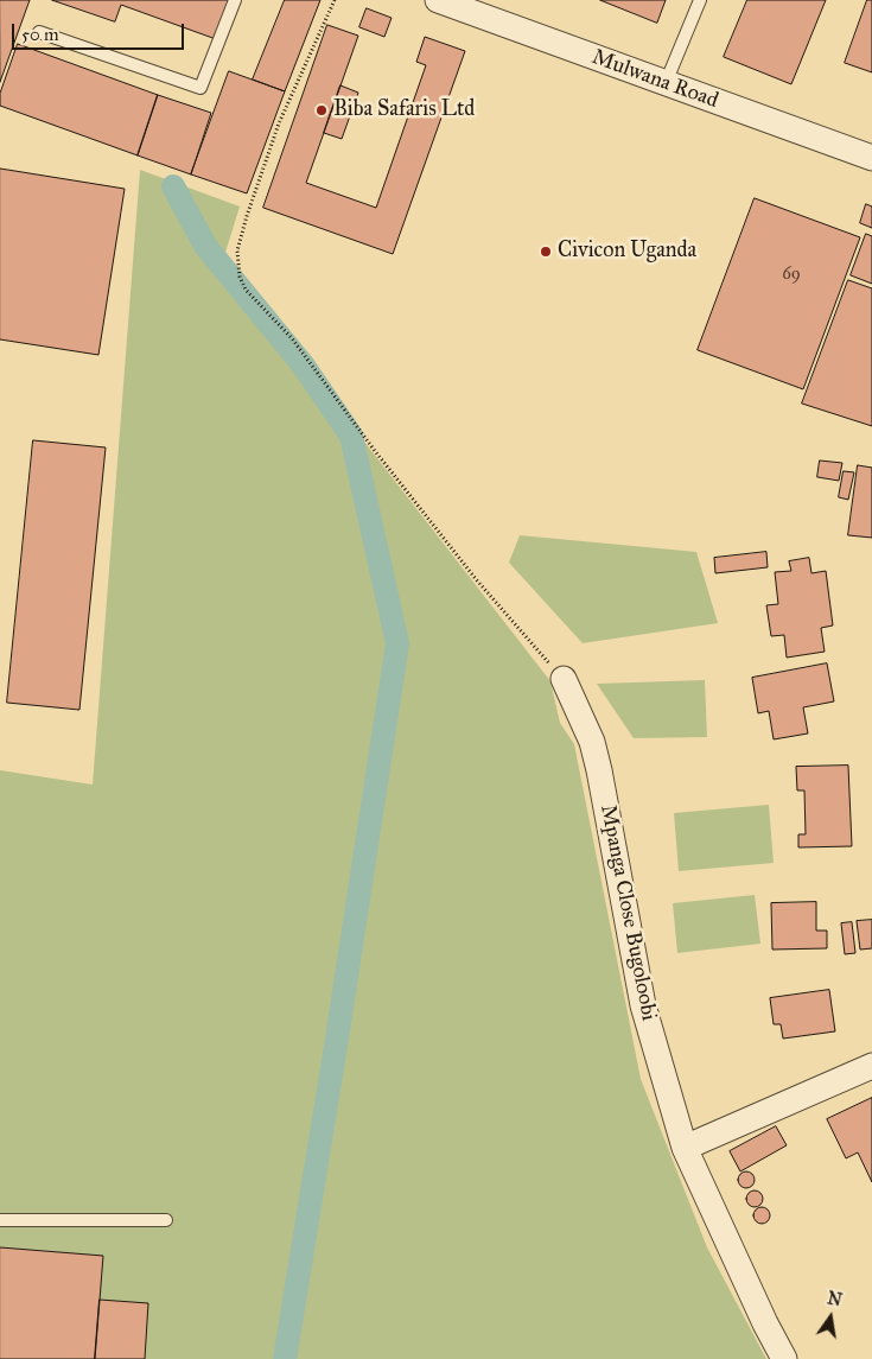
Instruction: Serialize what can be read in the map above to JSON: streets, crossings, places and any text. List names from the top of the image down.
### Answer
{
  "streets": {
    "street": ["Mulwana Road", "Mpanga Close Bugoloobi"]
  },
  "places": ["Biba Safaris Ltd", "Civicon Uganda"],
  "house_numbers": ["69"],
  "scale_bar": "50 m",
  "north": "top"
}
